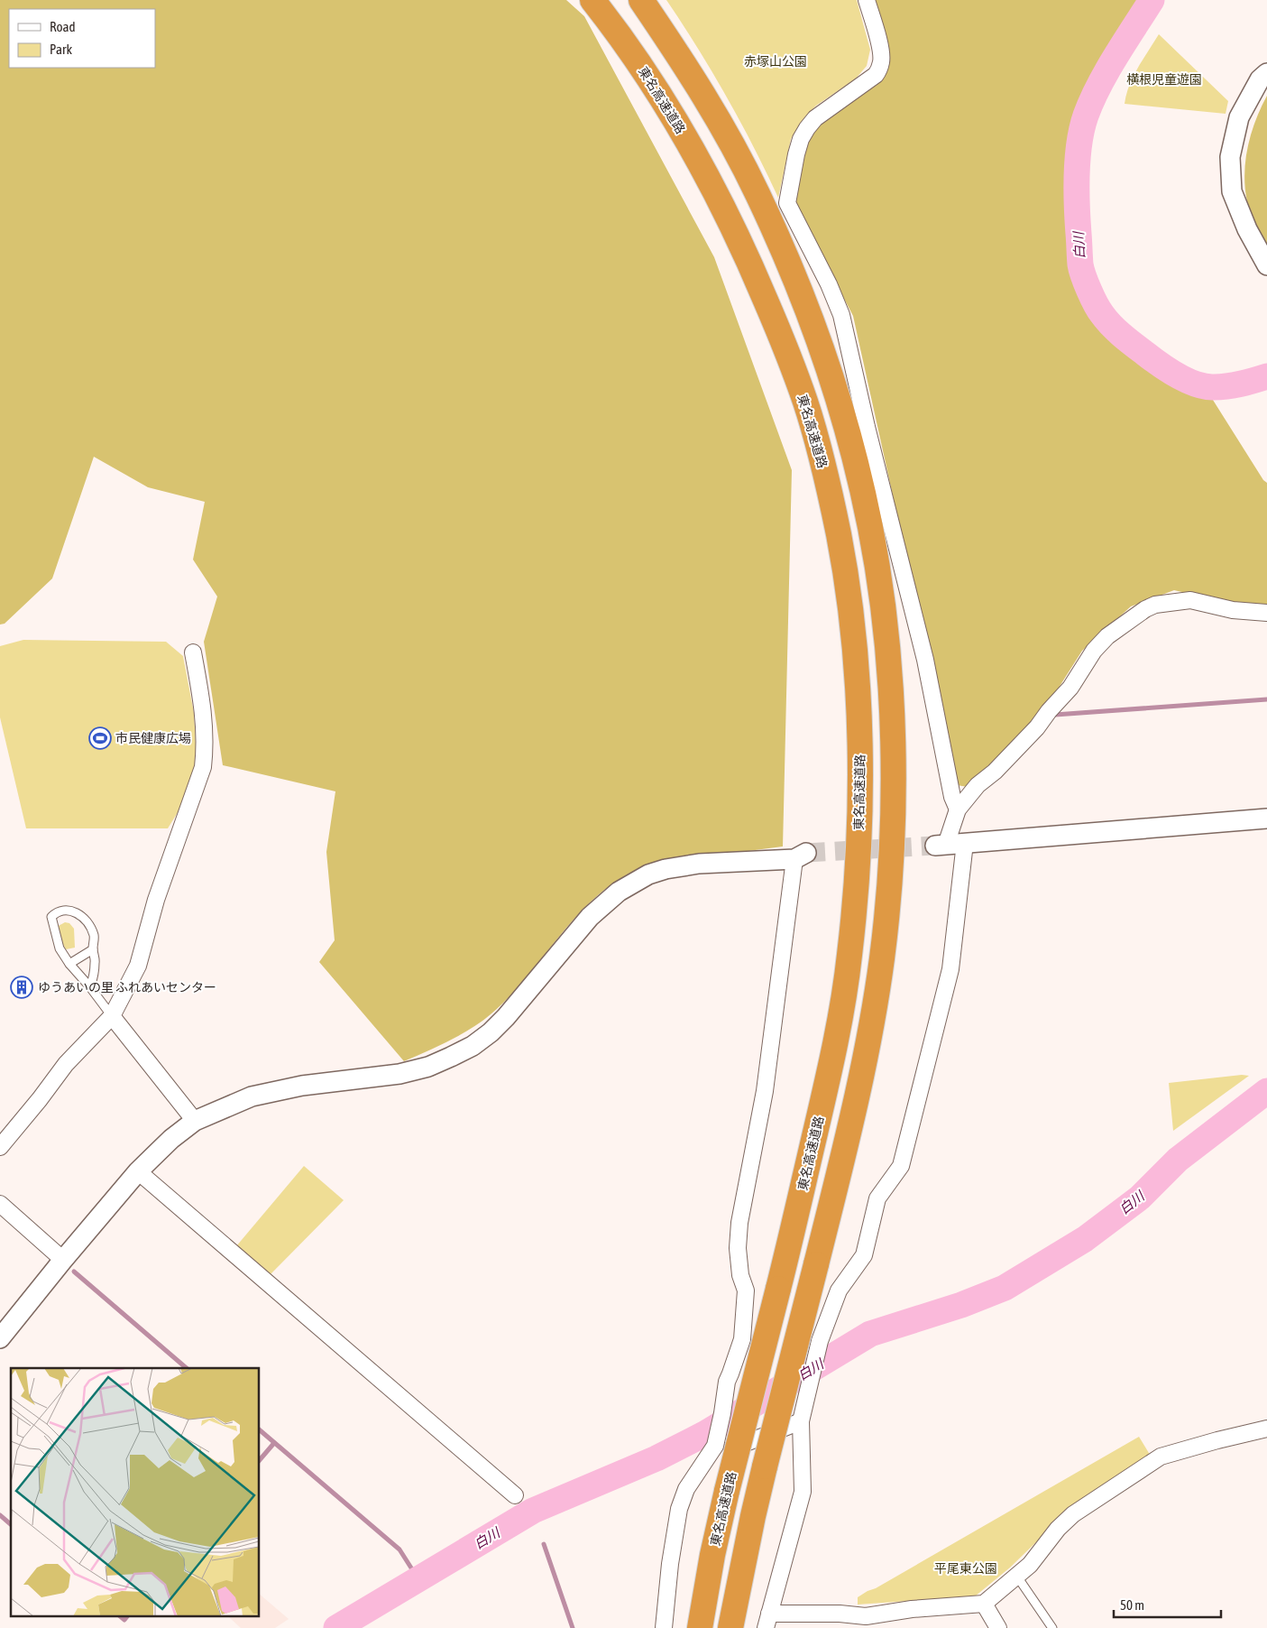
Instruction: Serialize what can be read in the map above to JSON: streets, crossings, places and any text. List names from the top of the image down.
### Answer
{
  "streets": {
    "highway": ["東名高速道路"]
  },
  "water": ["白川"],
  "parks": ["赤塚山公園", "横根児童遊園", "平尾東公園"],
  "places": {
    "sports": ["市民健康広場"],
    "building": ["ゆうあいの里 ふれあいセンター"]
  },
  "legend": ["Road", "Park"],
  "scale_bar": "50 m"
}
